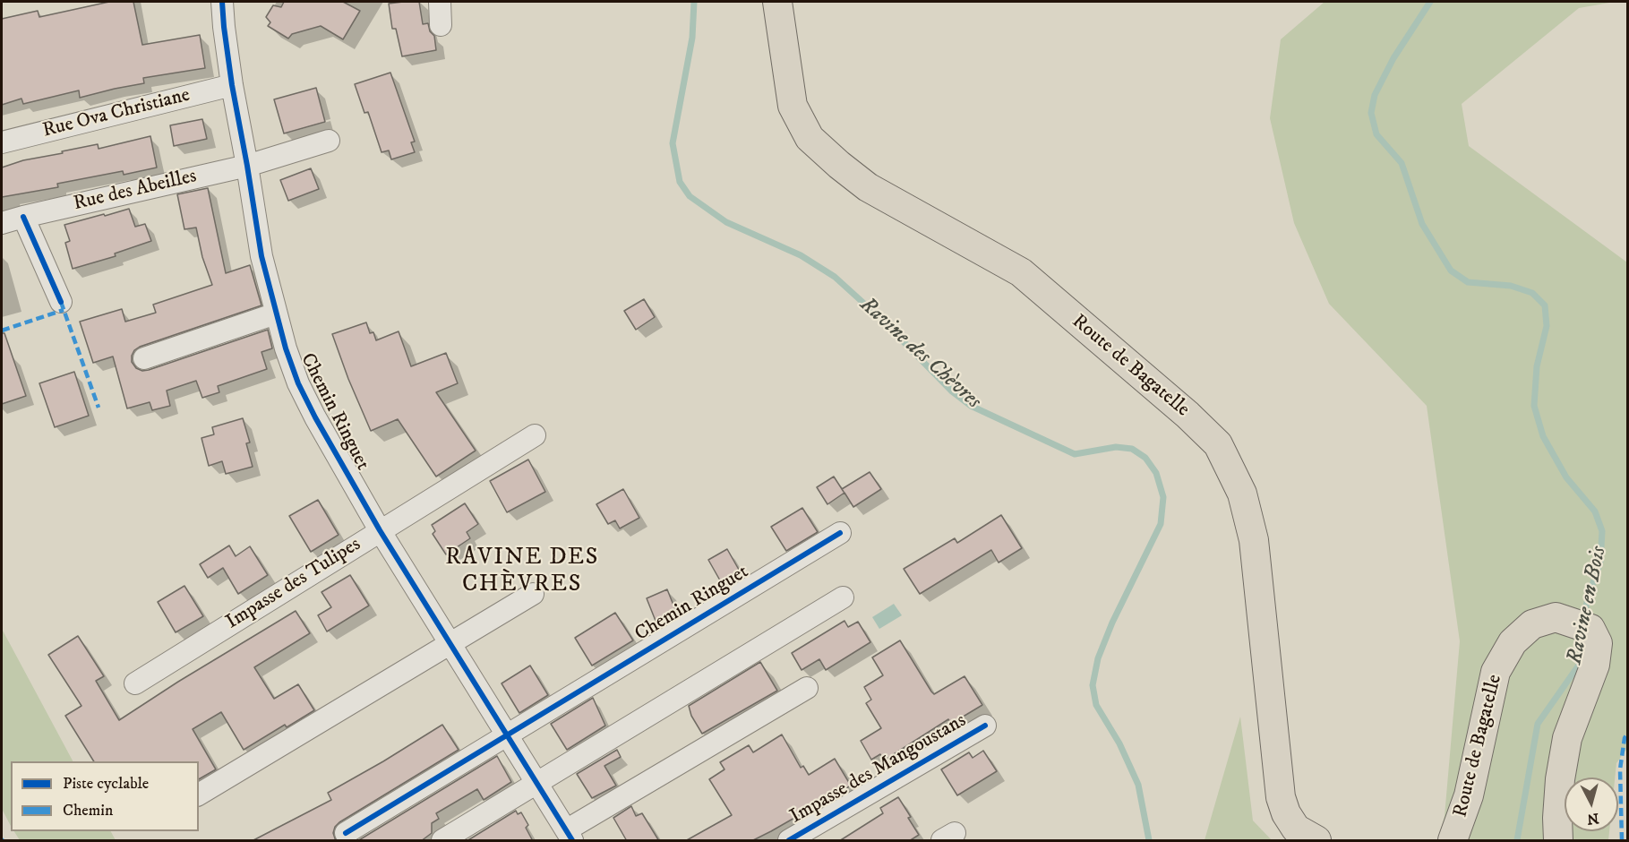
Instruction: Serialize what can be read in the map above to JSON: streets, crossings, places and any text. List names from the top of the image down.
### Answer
{
  "streets": {
    "main road": ["Route de Bagatelle"],
    "street": [
      "Rue Ova Christiane",
      "Rue des Abeilles",
      "Chemin Ringuet",
      "Impasse des Tulipes",
      "Impasse des Mangoustans"
    ]
  },
  "crossings": [
    ["Rue Ova Christiane", "Chemin Ringuet"],
    ["Rue des Abeilles", "Chemin Ringuet"],
    ["Chemin Ringuet", "Impasse des Tulipes"]
  ],
  "districts": ["RAVINE DES CHÈVRES"],
  "water": ["Ravine des Chèvres", "Ravine en Bois"],
  "legend": ["Piste cyclable", "Chemin"],
  "north": "bottom"
}
